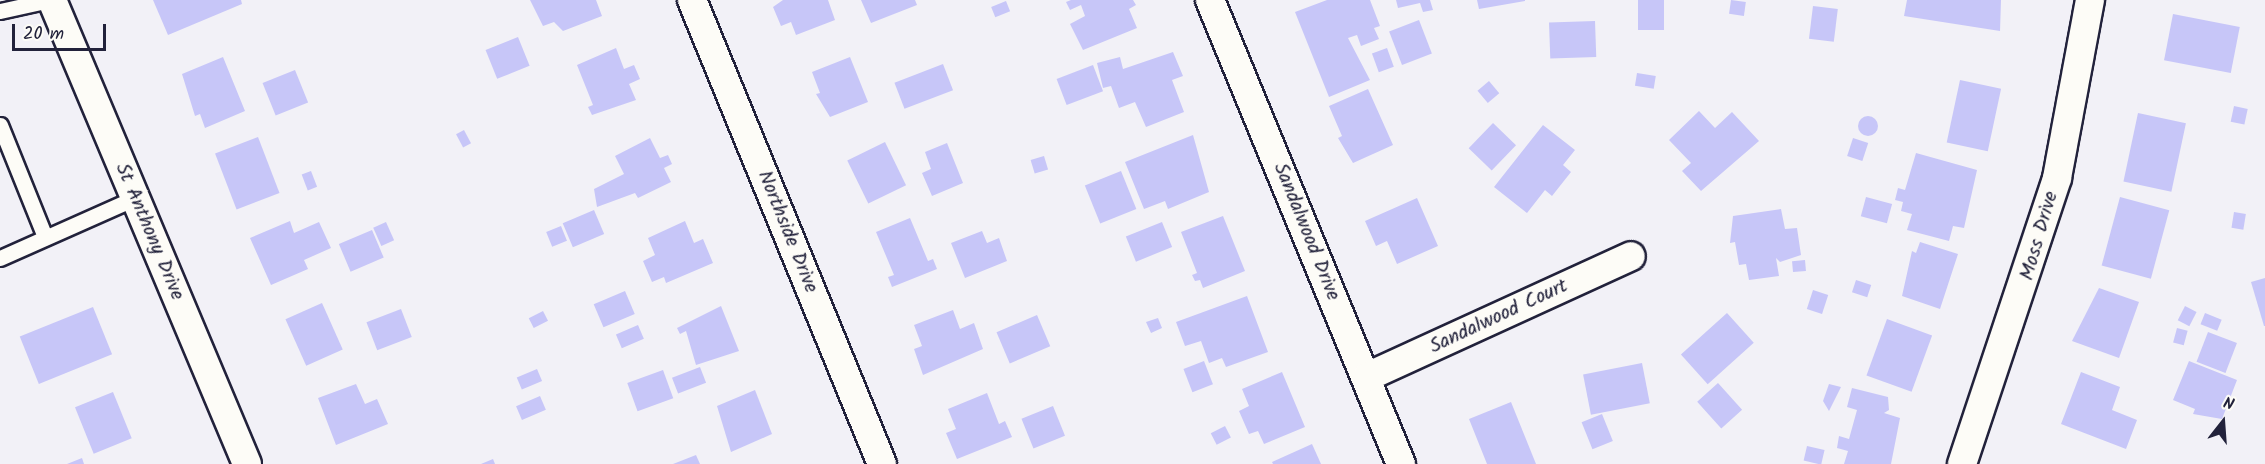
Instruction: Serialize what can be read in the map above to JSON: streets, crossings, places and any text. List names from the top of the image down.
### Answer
{
  "streets": {
    "street": [
      "St Anthony Drive",
      "Northside Drive",
      "Sandalwood Drive",
      "Moss Drive",
      "Sandalwood Court"
    ]
  },
  "crossings": [
    ["Sandalwood Drive", "Sandalwood Court"]
  ],
  "scale_bar": "20 m",
  "north": "top"
}
